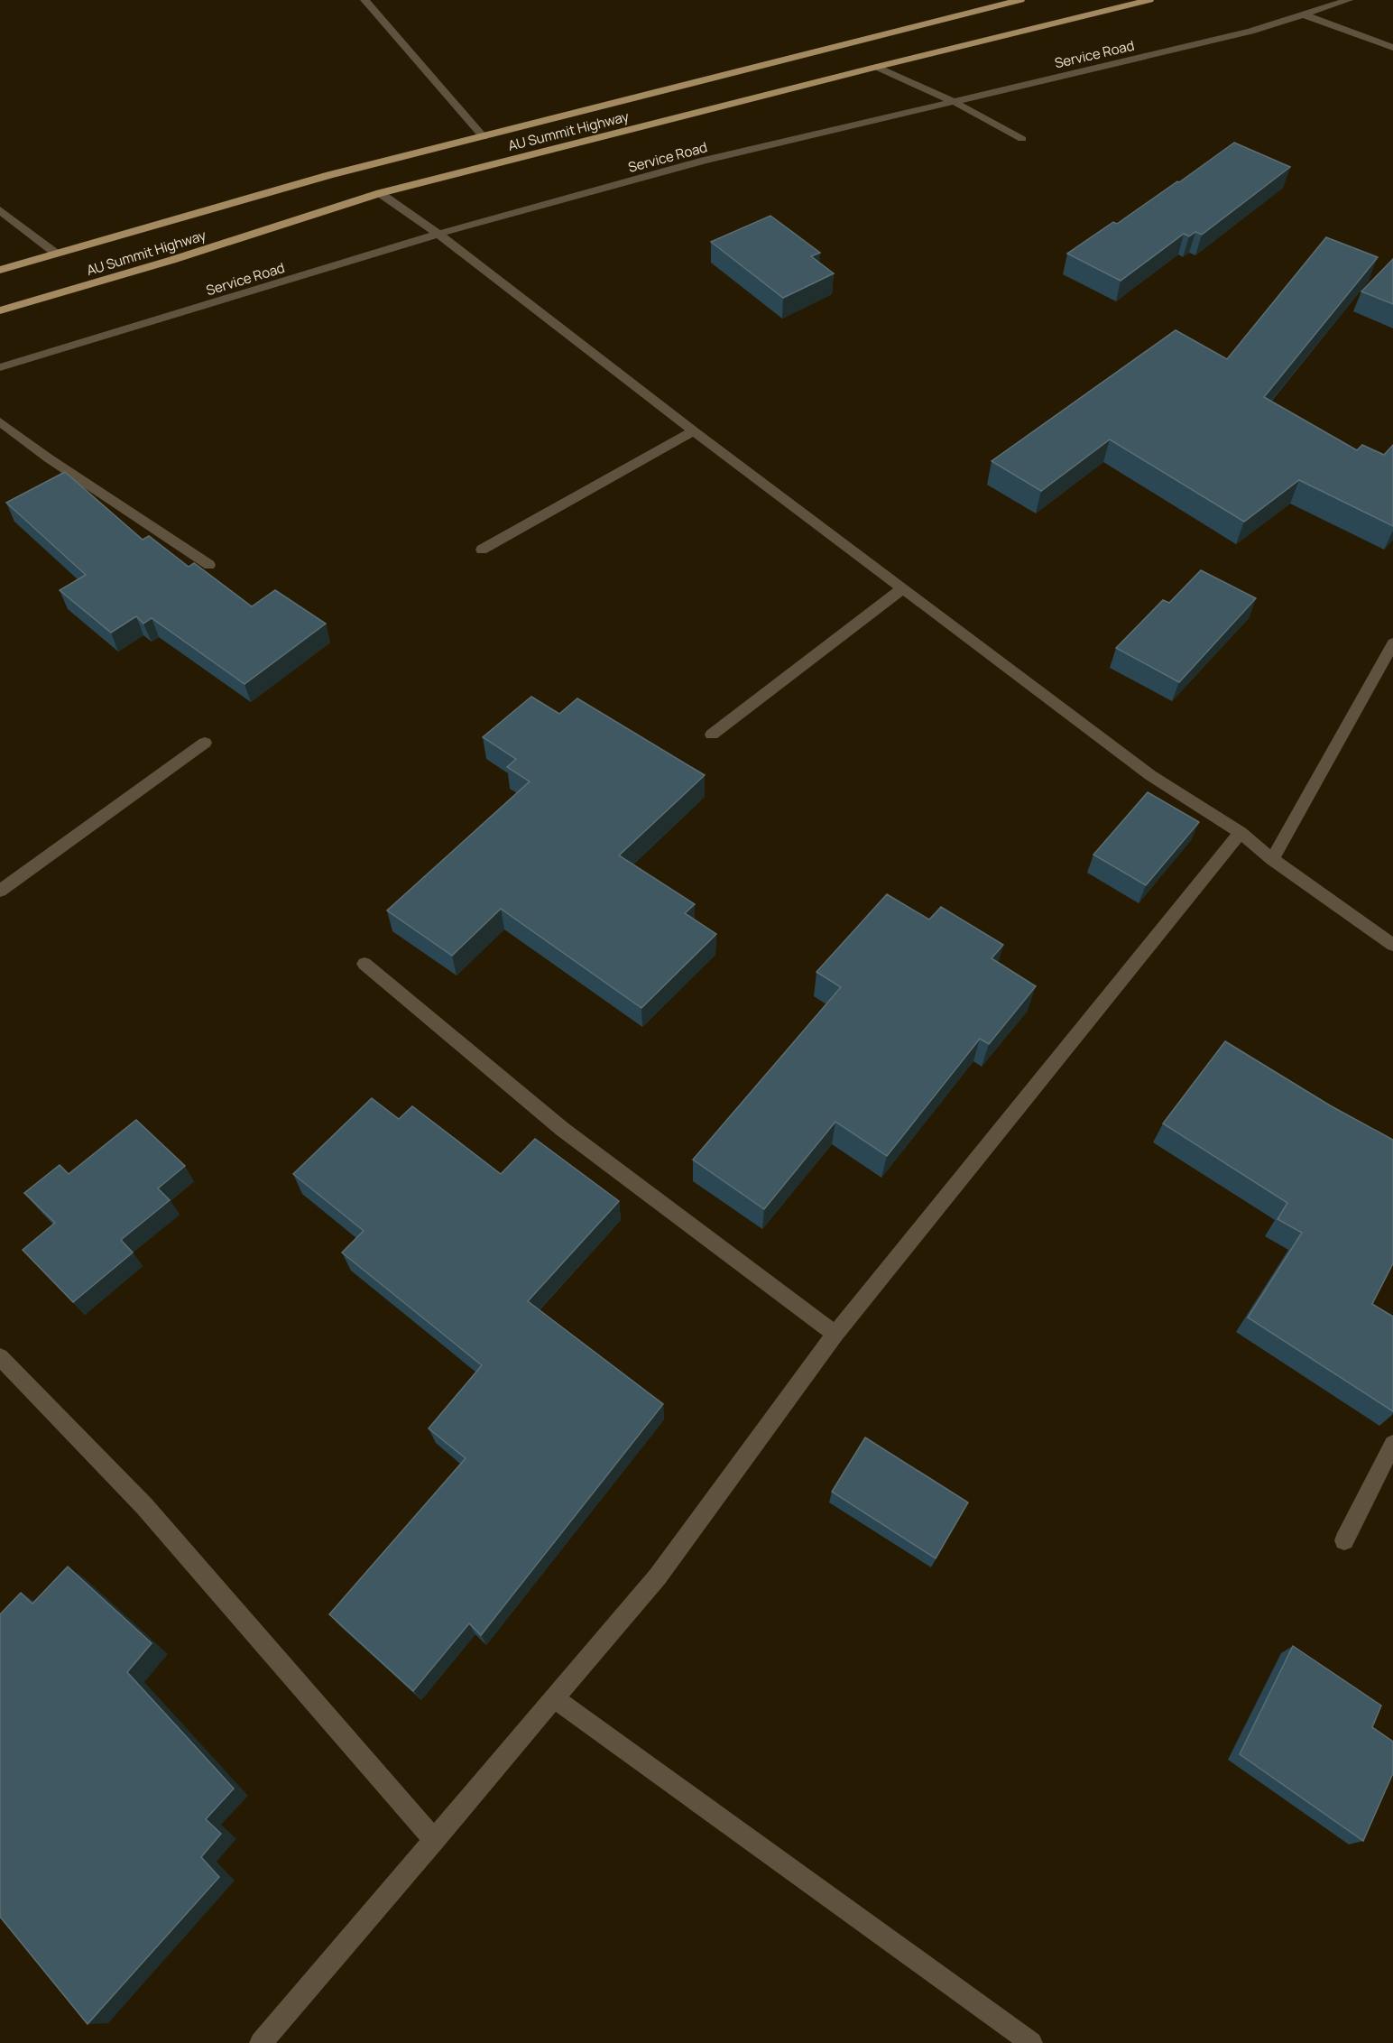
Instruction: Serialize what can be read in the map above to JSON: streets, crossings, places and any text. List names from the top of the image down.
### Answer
{
  "streets": {
    "main road": ["AU Summit Highway"],
    "street": ["Service Road"]
  }
}
